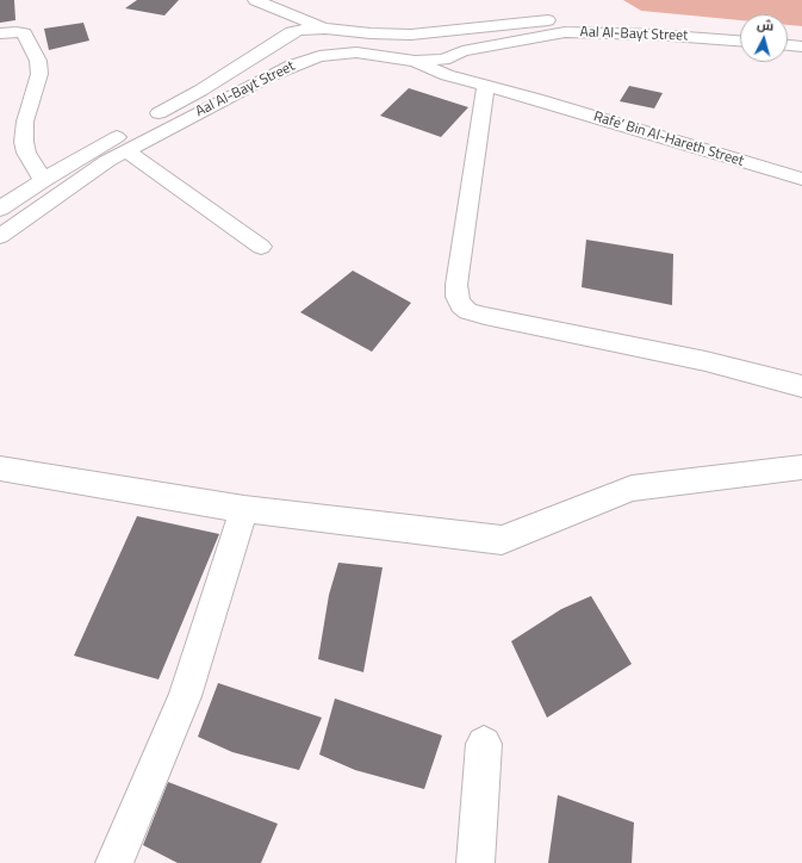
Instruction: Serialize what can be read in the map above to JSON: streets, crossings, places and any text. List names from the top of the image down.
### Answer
{
  "streets": {
    "street": ["Aal Al-Bayt Street", "Rafe' Bin Al-Hareth Street"]
  },
  "crossings": [
    ["Aal Al-Bayt Street", "Rafe' Bin Al-Hareth Street"]
  ],
  "north": "top"
}
